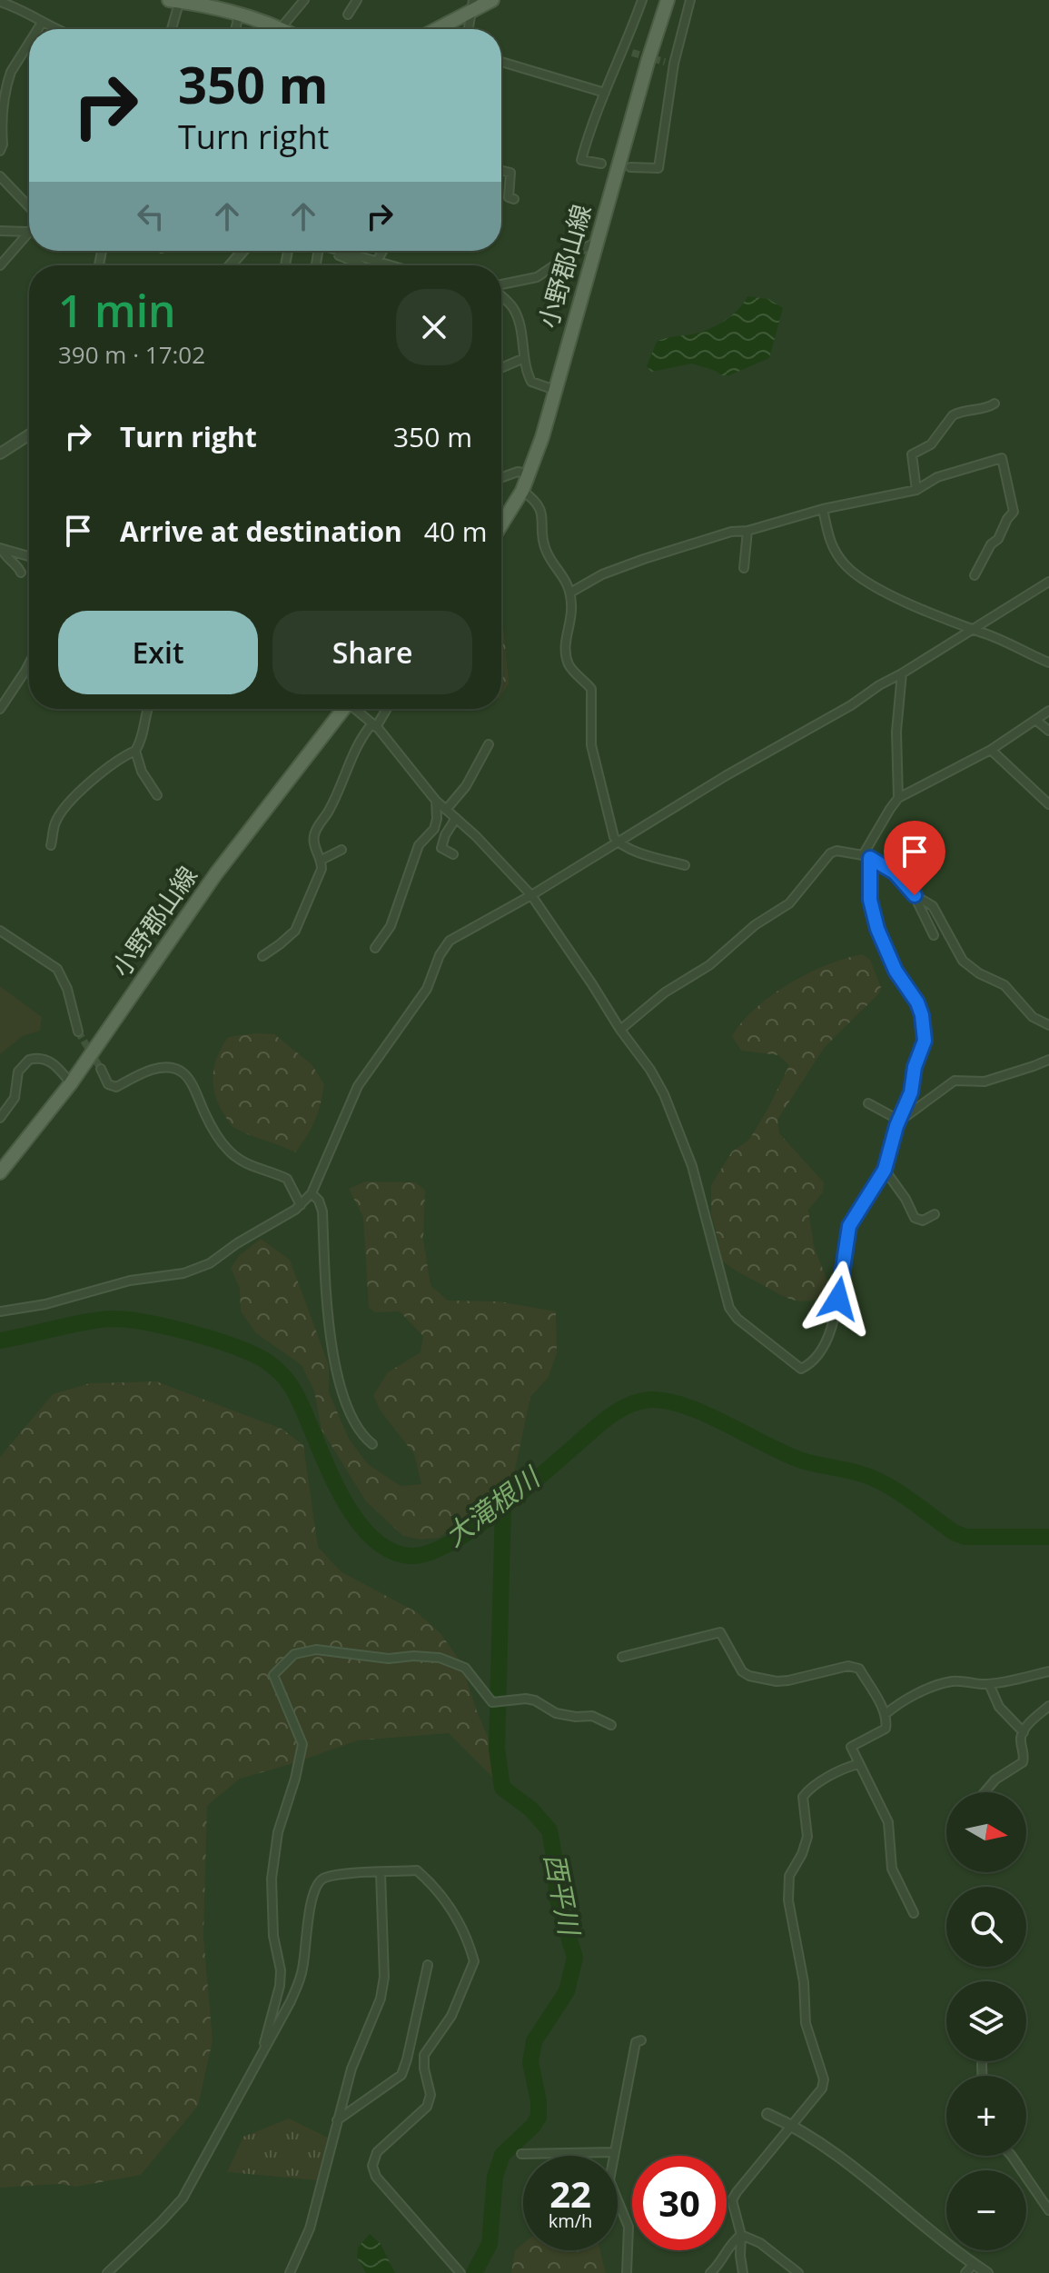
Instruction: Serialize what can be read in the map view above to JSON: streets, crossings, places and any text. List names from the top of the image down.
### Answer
{
  "streets": {
    "main road": ["小野郡山線"]
  },
  "water": ["大滝根川", "西平川"],
  "north": "right",
  "page": {
    "turn": ["350 m", "Turn right"],
    "heading": ["1 min", "390 m · 17:02"],
    "list": [
      {
        "name": "Turn right",
        "value": "350 m"
      },
      {
        "name": "Arrive at destination",
        "value": "40 m"
      }
    ],
    "buttons": ["Exit", "Share"],
    "map_buttons": ["+", "−"],
    "speed": "22 km/h",
    "limit": "30"
  }
}
